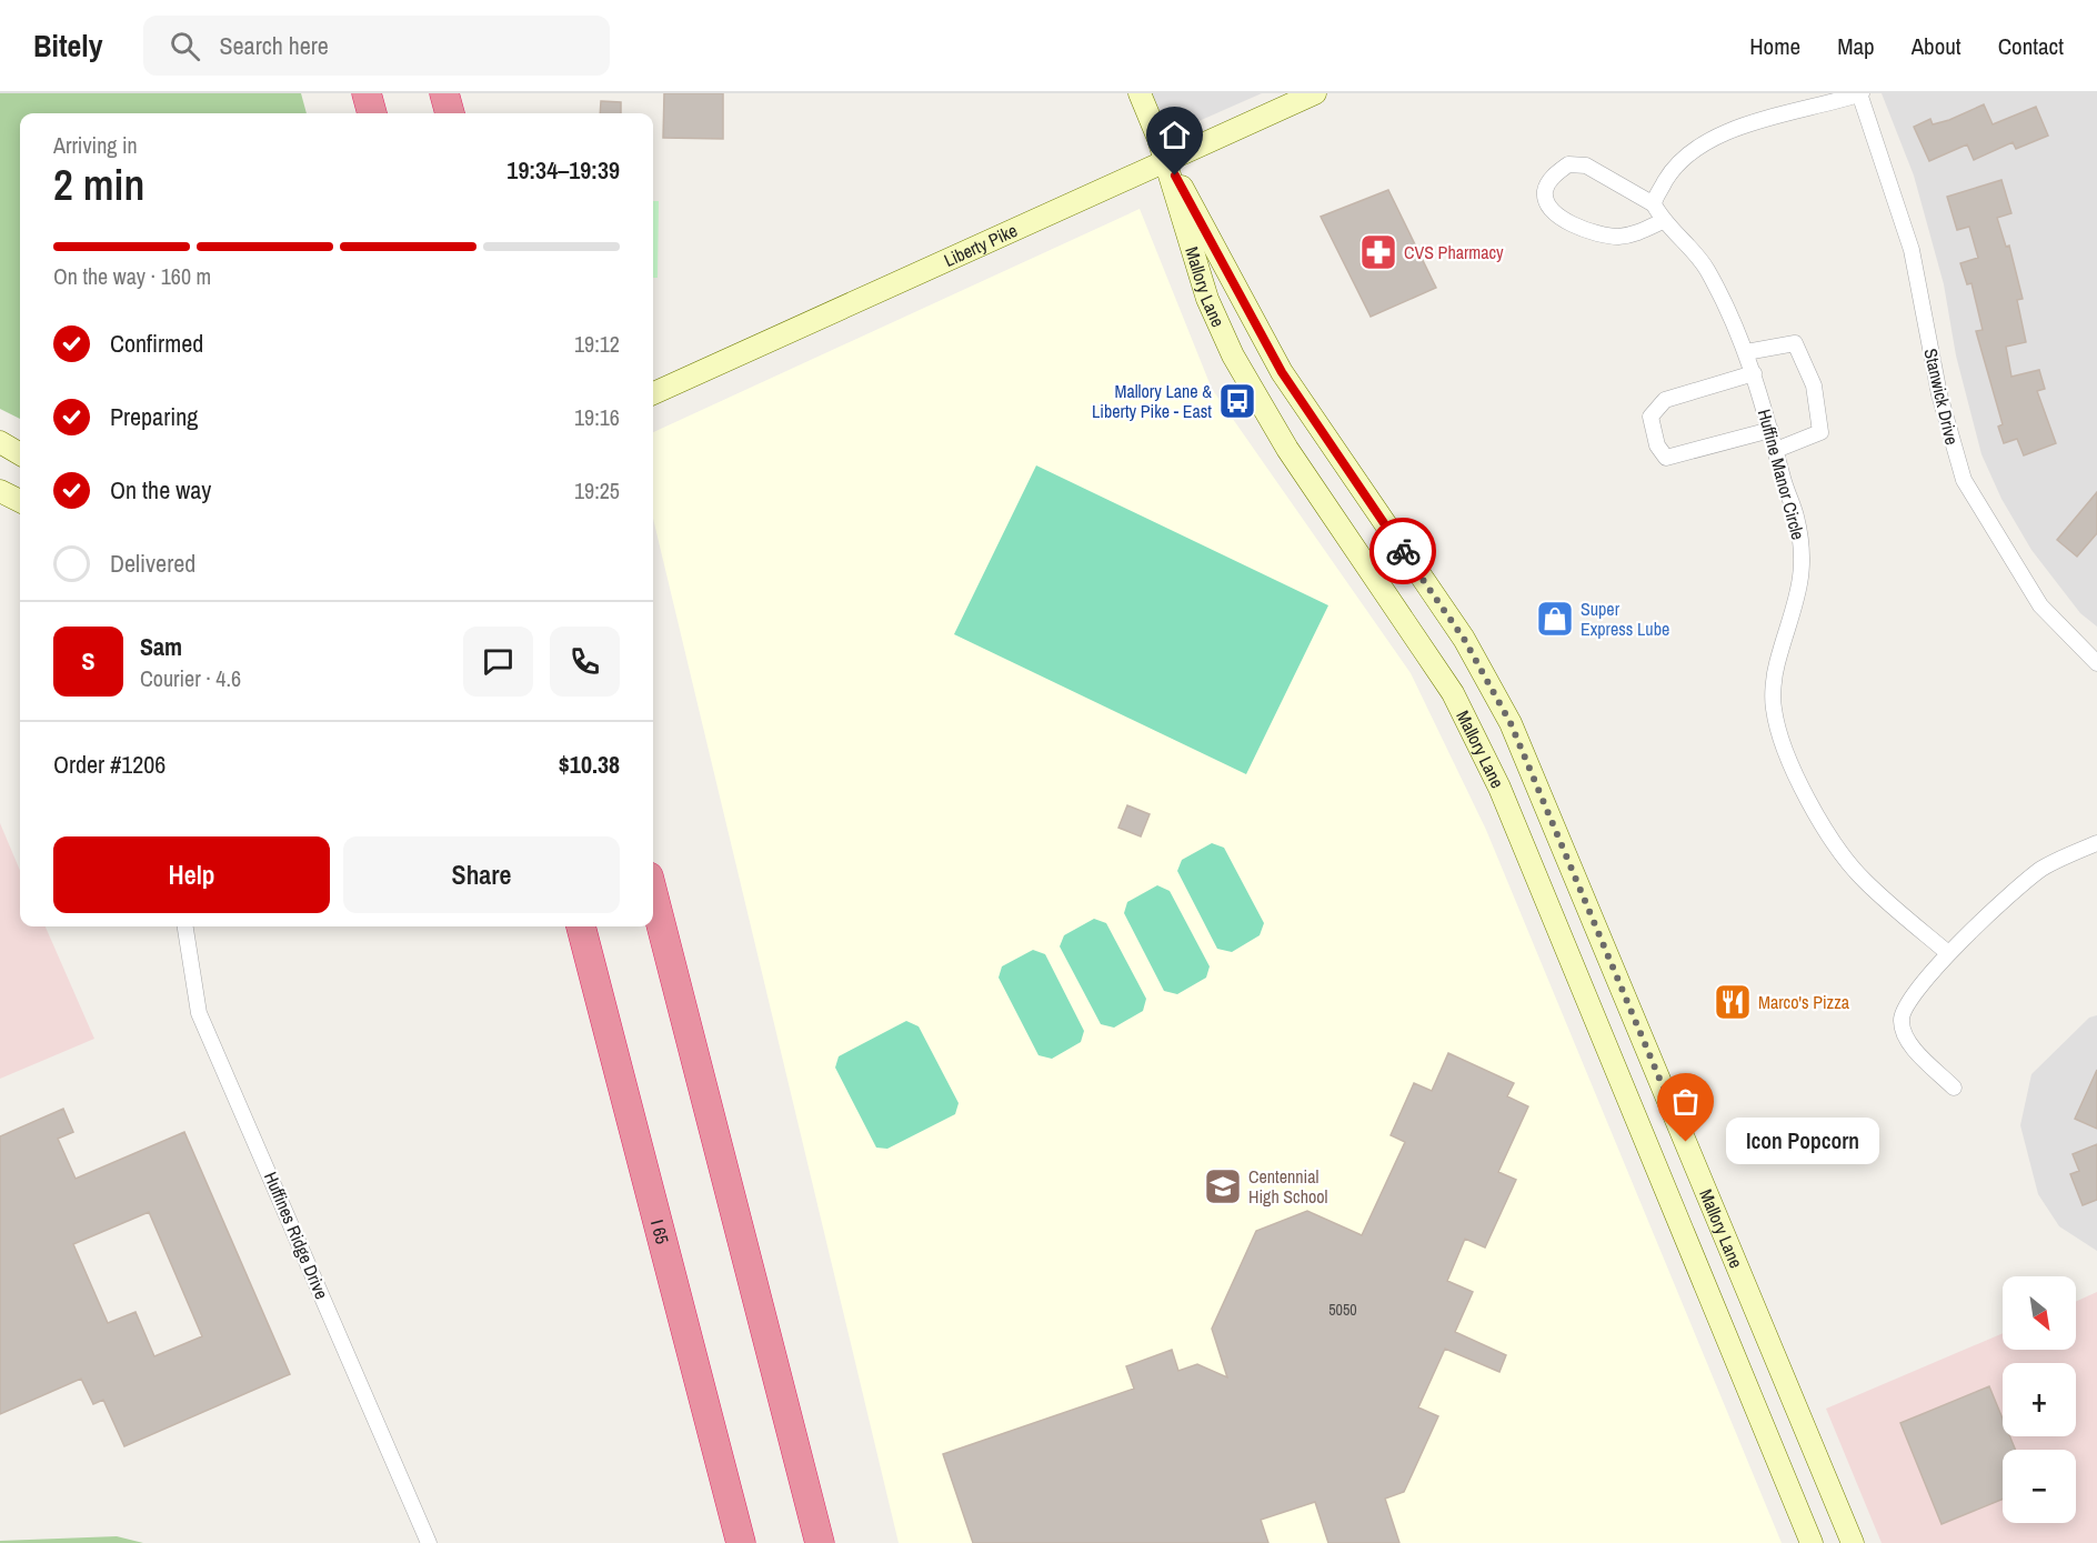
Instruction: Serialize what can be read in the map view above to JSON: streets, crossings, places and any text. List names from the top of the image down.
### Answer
{
  "streets": {
    "highway": ["I 65"],
    "main road": ["Liberty Pike", "Mallory Lane"],
    "street": ["Stanwick Drive", "Huffine Manor Circle", "Huffines Ridge Drive"]
  },
  "crossings": [
    ["Liberty Pike", "Mallory Lane"]
  ],
  "places": {
    "pharmacy": ["CVS Pharmacy"],
    "bus stop": ["Mallory Lane & Liberty Pike - East"],
    "shop": ["Super Express Lube"],
    "restaurant": ["Marco's Pizza"],
    "other": ["Icon Popcorn"],
    "school or university": ["Centennial High School"]
  },
  "house_numbers": ["5050"],
  "north": "bottom right",
  "page": {
    "header": "Bitely",
    "search": "Search here",
    "nav": [
      "Home",
      "Map",
      "About",
      "Contact"
    ],
    "heading": ["2 min", "Arriving in", "19:34–19:39"],
    "panel": [
      "Sam",
      "Courier · 4.6",
      "Order #1206",
      "$10.38"
    ],
    "bar": "On the way · 160 m",
    "list": [
      ["Confirmed", "19:12"],
      ["Preparing", "19:16"],
      ["On the way", "19:25"],
      "Delivered"
    ],
    "round": "S",
    "buttons": ["Help", "Share"],
    "bubble": "Icon Popcorn",
    "map_buttons": ["+", "−"]
  }
}
